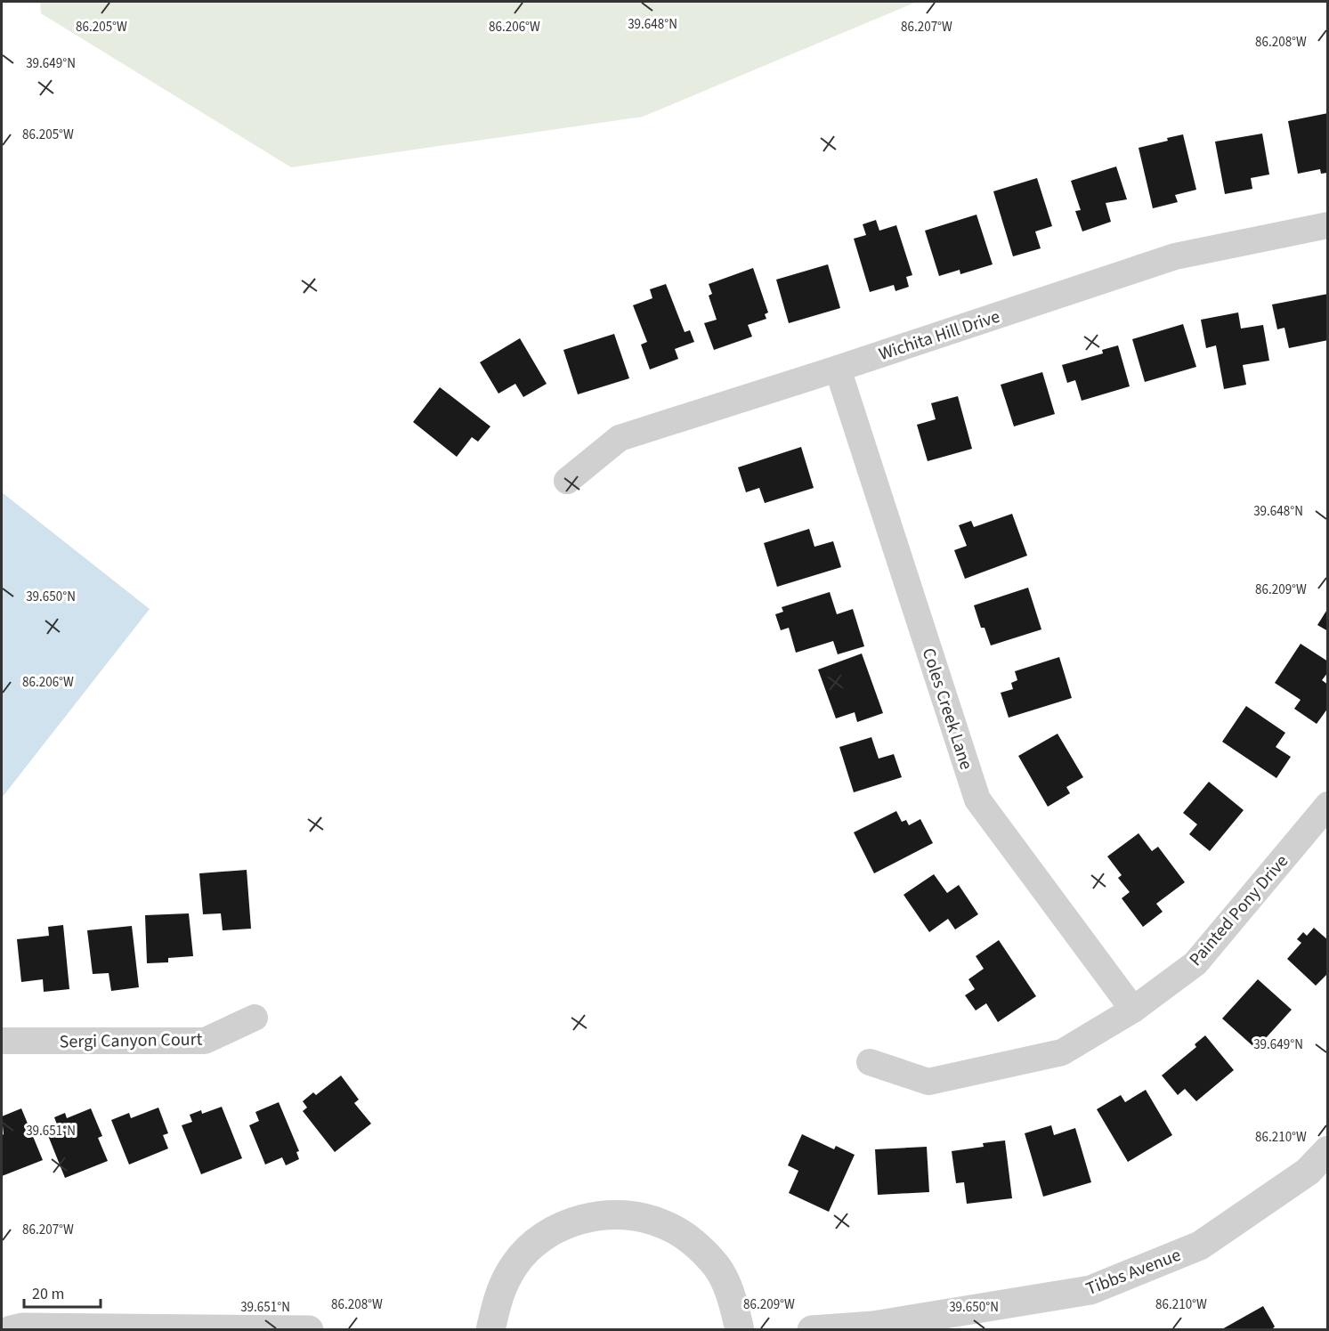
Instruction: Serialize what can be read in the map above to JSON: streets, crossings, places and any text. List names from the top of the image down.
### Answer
{
  "streets": {
    "street": [
      "Wichita Hill Drive",
      "Coles Creek Lane",
      "Painted Pony Drive",
      "Sergi Canyon Court",
      "Tibbs Avenue"
    ]
  },
  "crossings": [
    ["Wichita Hill Drive", "Coles Creek Lane"],
    ["Coles Creek Lane", "Painted Pony Drive"]
  ],
  "scale_bar": "20 m",
  "coordinates": [
    "39.648°N",
    "86.205°W",
    "86.206°W",
    "86.207°W",
    "86.208°W",
    "39.649°N",
    "86.209°W",
    "39.650°N",
    "39.651°N",
    "86.210°W"
  ]
}
